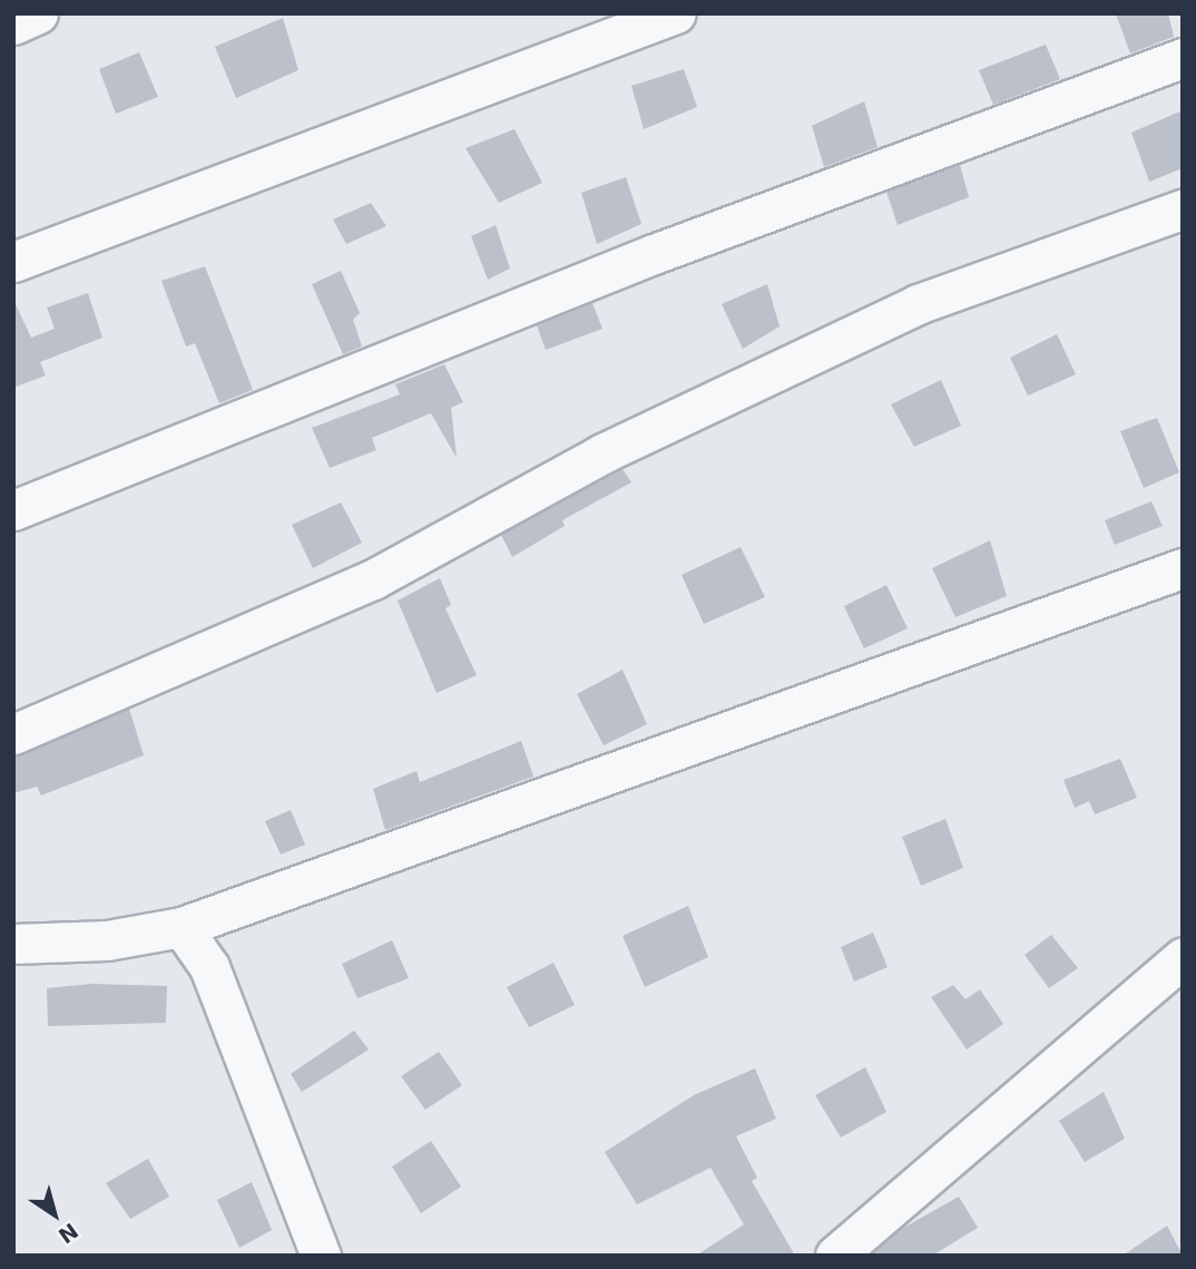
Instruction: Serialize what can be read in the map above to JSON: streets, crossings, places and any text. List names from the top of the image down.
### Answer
{
  "north": "bottom right"
}
